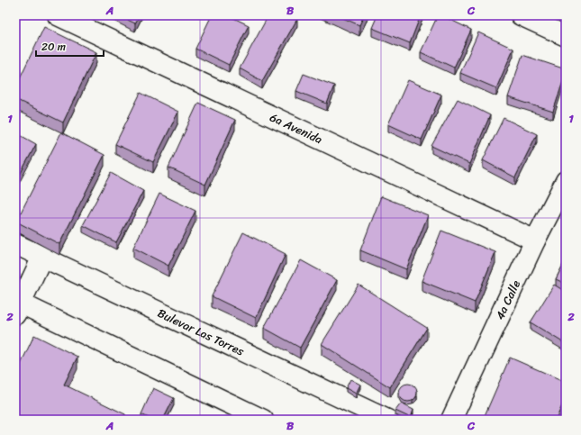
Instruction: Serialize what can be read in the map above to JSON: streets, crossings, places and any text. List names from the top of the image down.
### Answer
{
  "streets": {
    "street": ["6a Avenida", "4a Calle", "Bulevar Las Torres"]
  },
  "crossings": [
    ["6a Avenida", "4a Calle"]
  ],
  "scale_bar": "20 m",
  "grid": {
    "columns": ["A", "B", "C"],
    "rows": ["1", "2"]
  }
}
